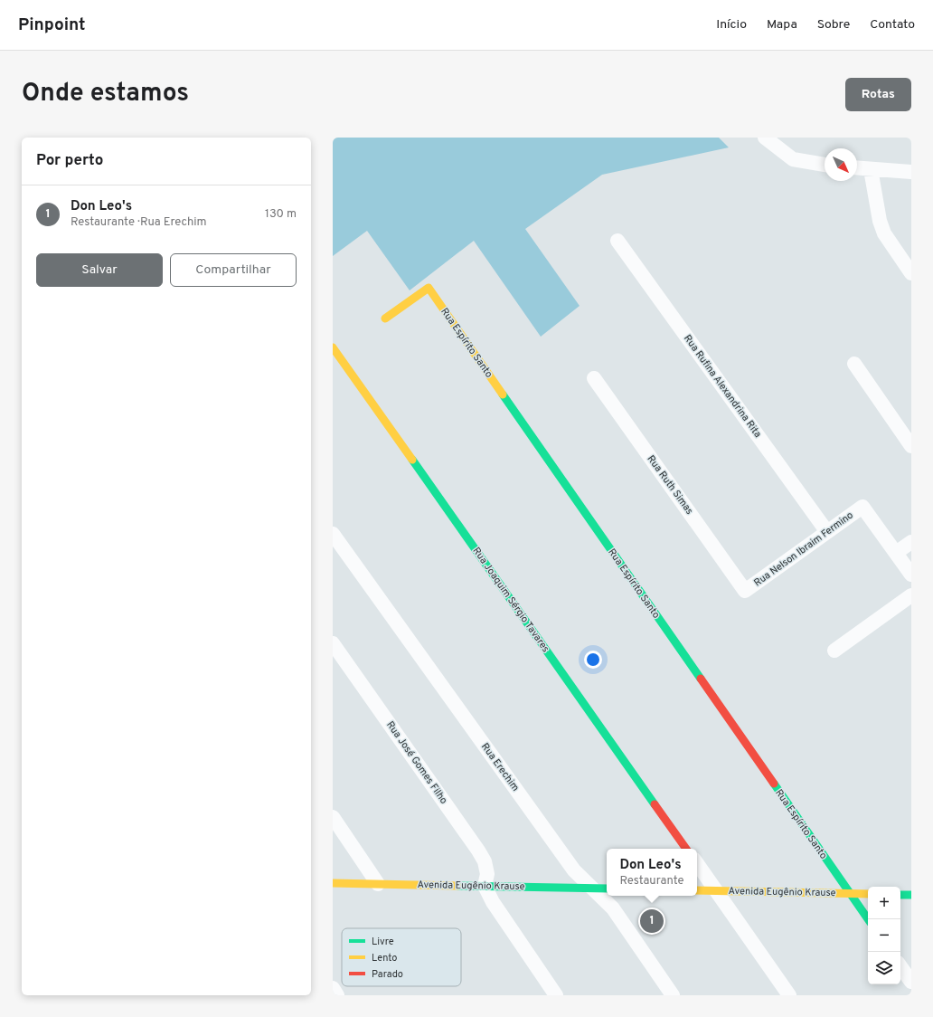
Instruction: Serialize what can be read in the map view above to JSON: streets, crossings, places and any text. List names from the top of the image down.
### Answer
{
  "streets": {
    "street": [
      "Rua Espírito Santo",
      "Rua Rufina Alexandrina Rita",
      "Rua Ruth Simas",
      "Rua Nelson Ibraim Fermino",
      "Rua Joaquim Sérgio Tavares",
      "Rua José Gomes Filho",
      "Rua Erechim",
      "Avenida Eugênio Krause"
    ]
  },
  "crossings": [
    ["Rua Espírito Santo", "Avenida Eugênio Krause"],
    ["Rua Rufina Alexandrina Rita", "Rua Nelson Ibraim Fermino"],
    ["Rua Ruth Simas", "Rua Nelson Ibraim Fermino"],
    ["Rua José Gomes Filho", "Avenida Eugênio Krause"],
    ["Rua Erechim", "Avenida Eugênio Krause"]
  ],
  "legend": ["Livre", "Lento", "Parado"],
  "north": "bottom right",
  "page": {
    "header": "Pinpoint",
    "nav": [
      "Início",
      "Mapa",
      "Sobre",
      "Contato"
    ],
    "title": "Onde estamos",
    "buttons": [
      "Rotas",
      ["Salvar", "Compartilhar"]
    ],
    "heading": "Por perto",
    "list": [
      {
        "mark": "1",
        "name": "Don Leo's",
        "note": "Restaurante · Rua Erechim",
        "value": "130 m"
      }
    ],
    "popup": ["Don Leo's", "Restaurante"],
    "map_buttons": ["+", "−"],
    "pins": "1"
  }
}
